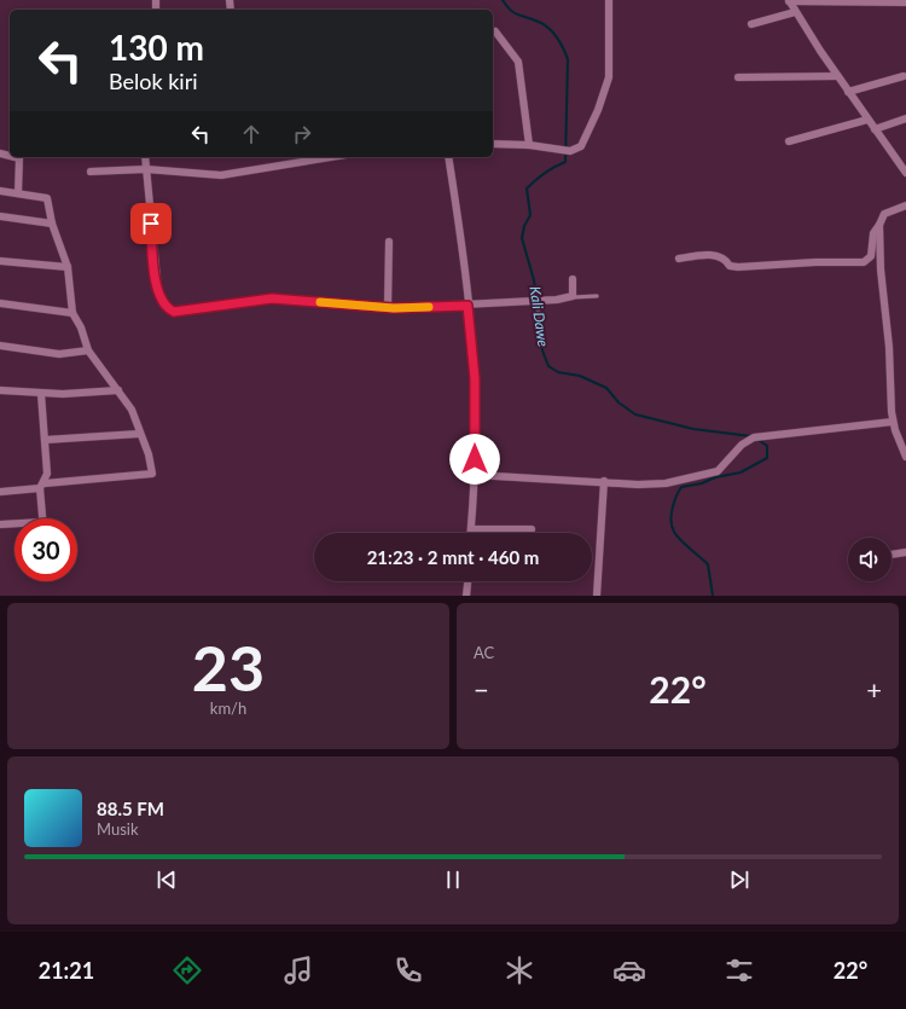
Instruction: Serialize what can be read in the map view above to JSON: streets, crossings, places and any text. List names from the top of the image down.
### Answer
{
  "water": ["Kali Dawe"],
  "page": {
    "turn": ["130 m", "Belok kiri"],
    "limit": "30",
    "trip": "21:23 · 2 mnt · 460 m",
    "tile": [
      ["23", "km/h"],
      "AC"
    ],
    "heat": ["−", "22°", "+"],
    "song": ["88.5 FM", "Musik"],
    "tabs": ["21:21", "22°"]
  }
}
